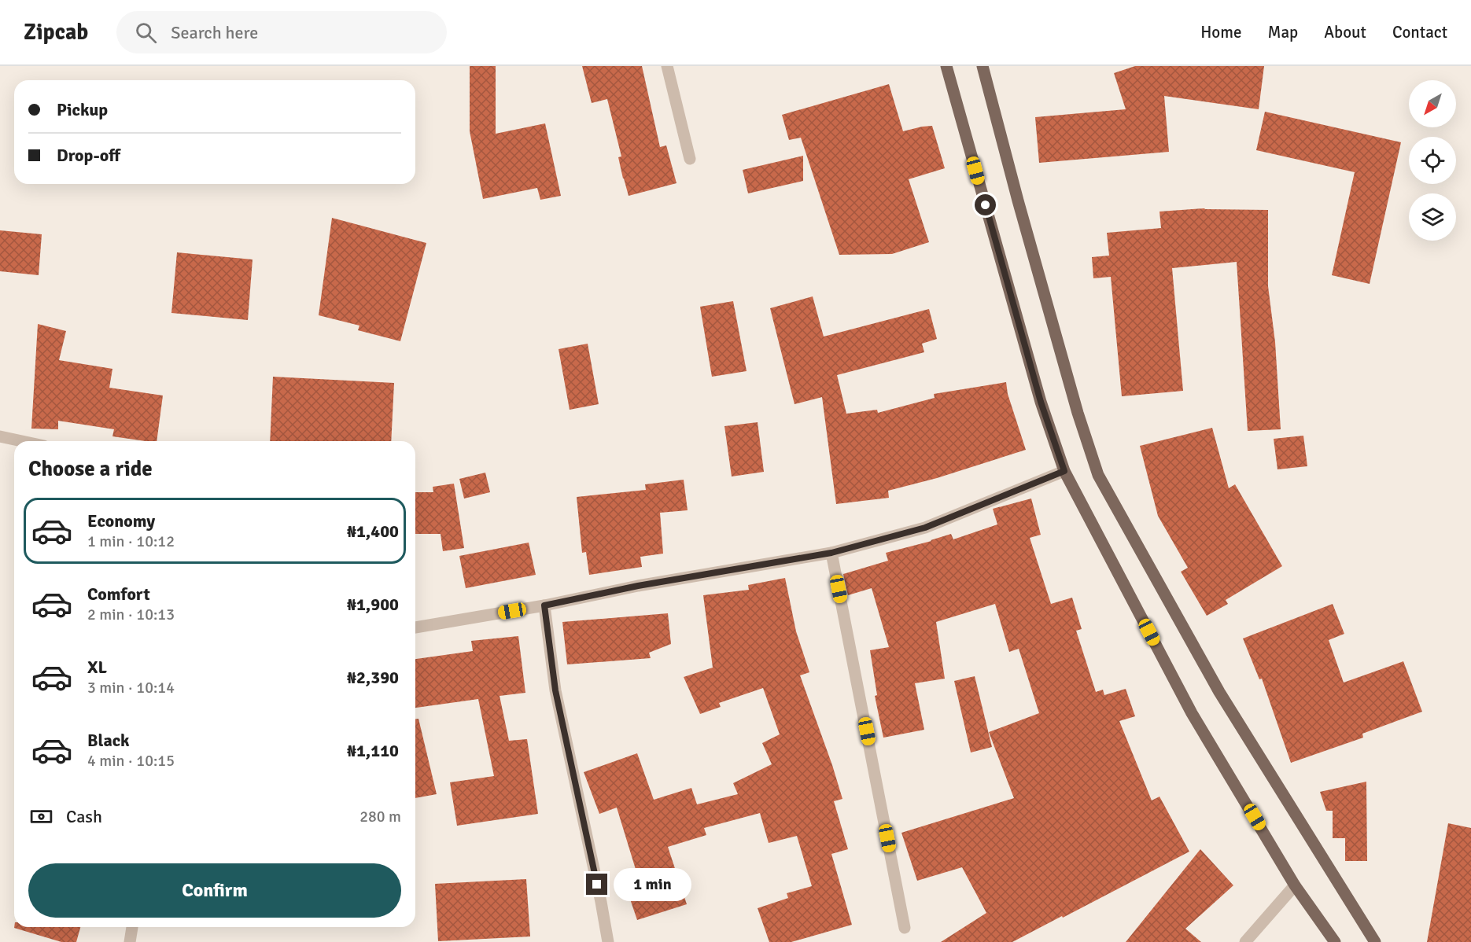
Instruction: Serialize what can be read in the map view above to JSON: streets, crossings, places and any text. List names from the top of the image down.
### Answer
{
  "north": "bottom left",
  "page": {
    "header": "Zipcab",
    "search": "Search here",
    "nav": [
      "Home",
      "Map",
      "About",
      "Contact"
    ],
    "banner": ["Pickup", "Drop-off"],
    "heading": "Choose a ride",
    "list": [
      {
        "name": "Economy",
        "note": "1 min · 10:12",
        "value": "₦1,400"
      },
      {
        "name": "Comfort",
        "note": "2 min · 10:13",
        "value": "₦1,900"
      },
      {
        "name": "XL",
        "note": "3 min · 10:14",
        "value": "₦2,390"
      },
      {
        "name": "Black",
        "note": "4 min · 10:15",
        "value": "₦1,110"
      }
    ],
    "pay": ["Cash", "280 m"],
    "buttons": "Confirm",
    "bubble": "1 min"
  }
}
